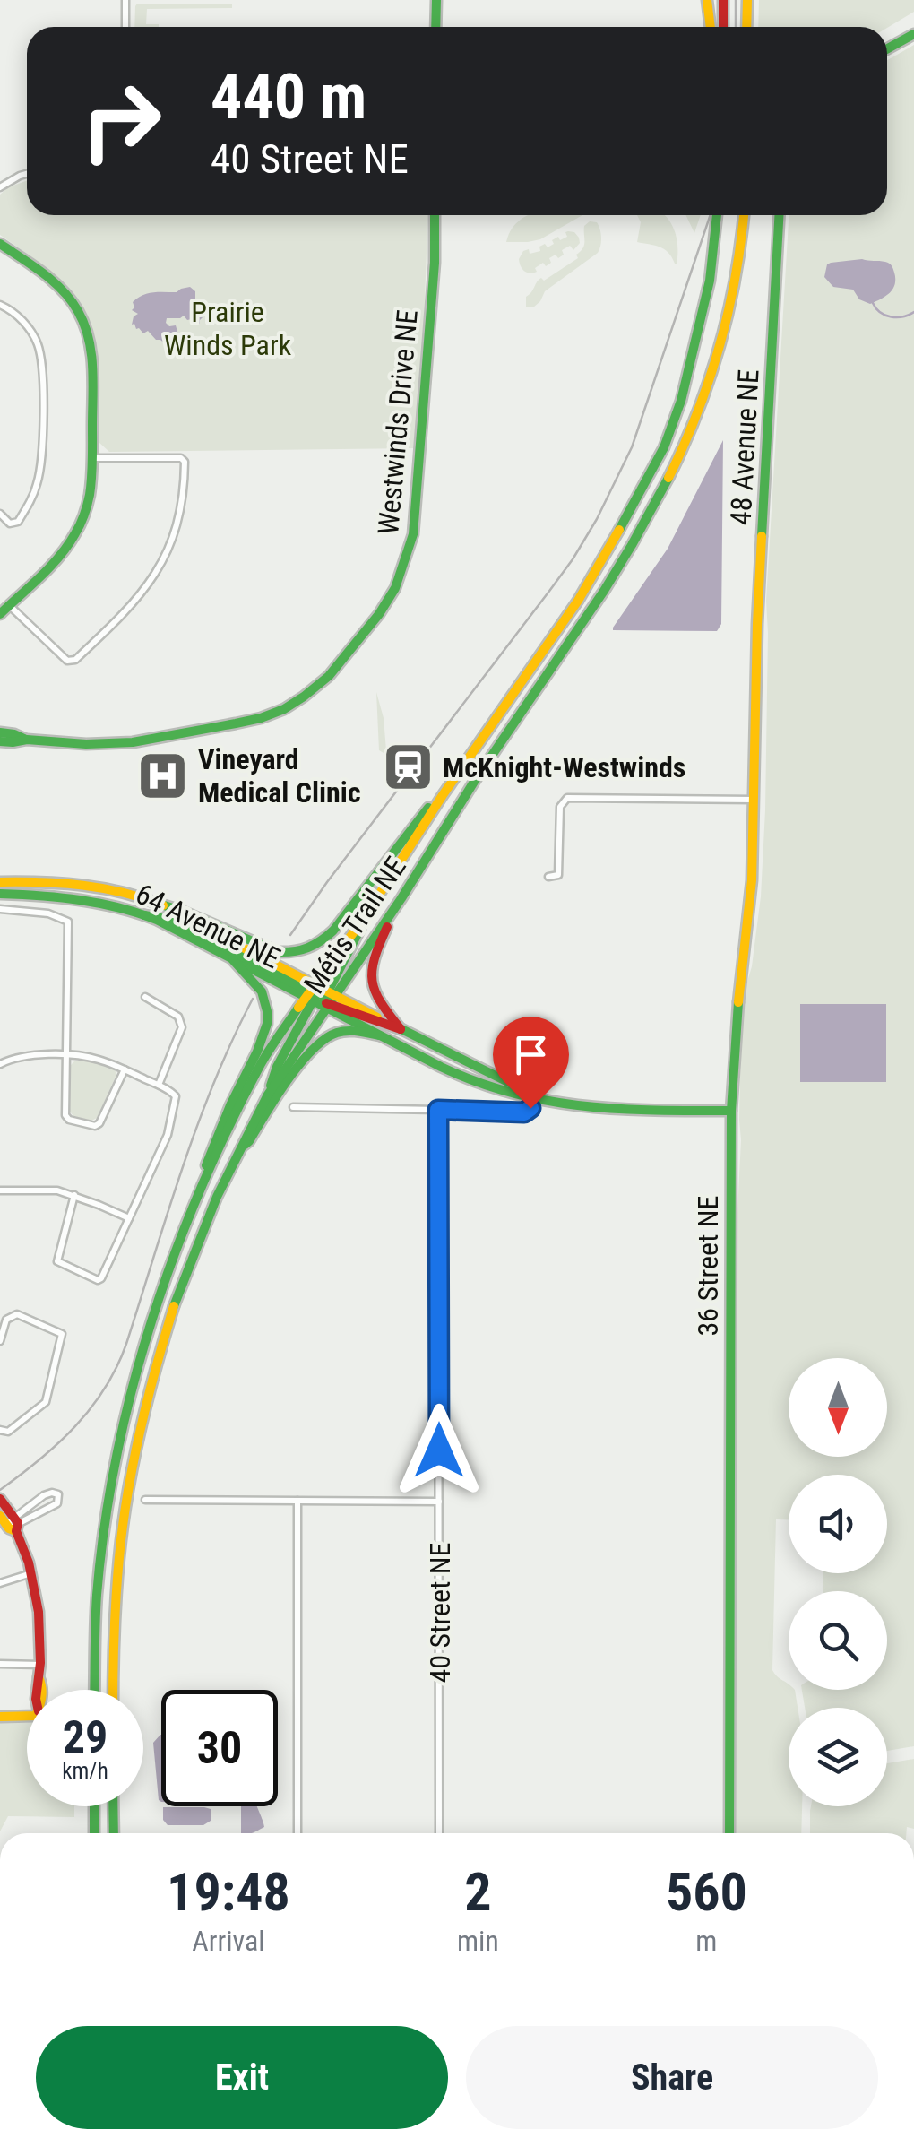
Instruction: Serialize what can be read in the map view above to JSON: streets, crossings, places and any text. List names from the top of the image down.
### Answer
{
  "streets": {
    "main road": [
      "Westwinds Drive NE",
      "48 Avenue NE",
      "Métis Trail NE",
      "64 Avenue NE",
      "36 Street NE"
    ],
    "street": ["40 Street NE"]
  },
  "crossings": [
    ["48 Avenue NE", "36 Street NE"],
    ["Métis Trail NE", "64 Avenue NE"],
    ["64 Avenue NE", "36 Street NE"]
  ],
  "parks": ["Prairie Winds Park"],
  "places": {
    "station": ["McKnight-Westwinds"],
    "hospital": ["Vineyard Medical Clinic"]
  },
  "north": "bottom",
  "page": {
    "turn": ["440 m", "40 Street NE"],
    "speed": "29 km/h",
    "limit": "30",
    "eta": [
      "19:48",
      "Arrival",
      "2",
      "min",
      "560",
      "m"
    ],
    "buttons": ["Exit", "Share"]
  }
}
